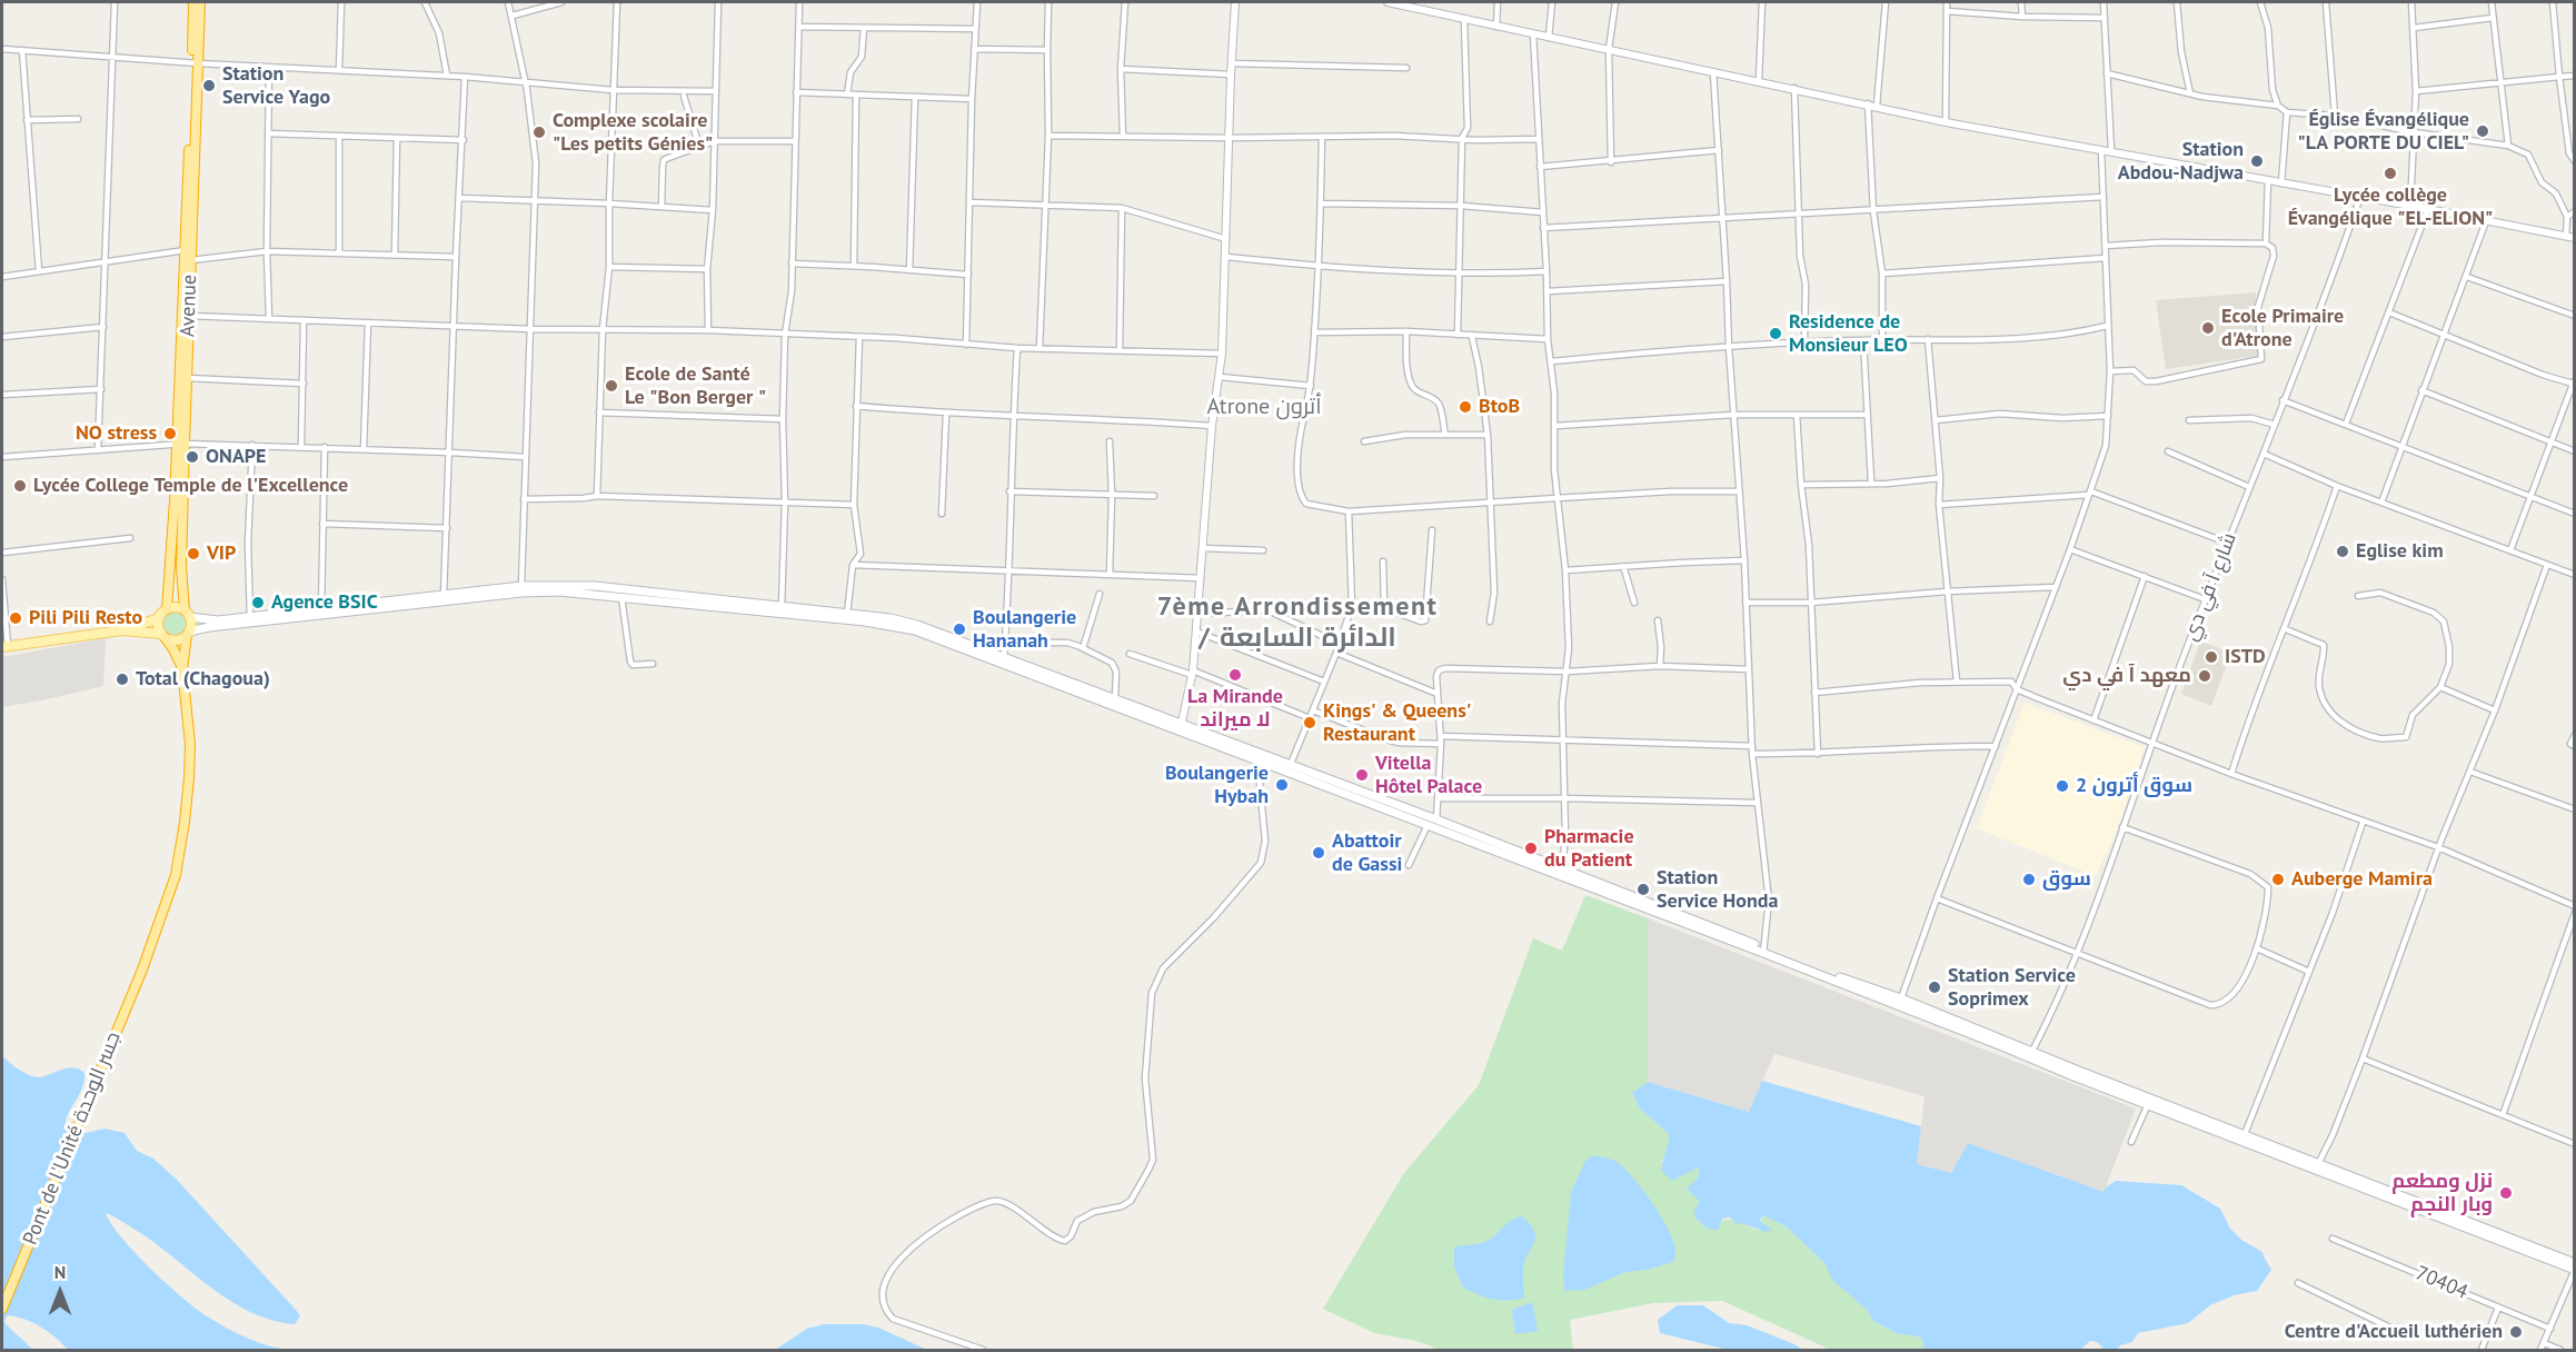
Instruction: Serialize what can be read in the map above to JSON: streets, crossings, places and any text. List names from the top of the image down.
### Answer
{
  "streets": {
    "highway": ["Avenue", "Pont de l'Unité جسر الوحدة"],
    "street": ["شارع آ في دي", "70404"]
  },
  "districts": ["Atrone أترون", "7ème Arrondissement / الدائرة السابعة"],
  "places": [
    "Station Service Yago",
    "Église Évangélique \"LA PORTE DU CIEL\"",
    "Complexe scolaire \"Les petits Génies\"",
    "Station Abdou-Nadjwa",
    "Lycée collège Évangélique \"EL-ELION\"",
    "Ecole Primaire d'Atrone",
    "Residence de Monsieur LEO",
    "Ecole de Santé Le \"Bon Berger \"",
    "BtoB",
    "NO stress",
    "ONAPE",
    "Lycée College Temple de l'Excellence",
    "Eglise kim",
    "VIP",
    "Agence BSIC",
    "Pili Pili Resto",
    "Boulangerie Hananah",
    "ISTD",
    "La Mirande لا ميراند",
    "معهد آ في دي",
    "Total (Chagoua)",
    "Kings' & Queens' Restaurant",
    "Vitella Hôtel Palace",
    "Boulangerie Hybah",
    "سوق أترون 2",
    "Pharmacie du Patient",
    "Abattoir de Gassi",
    "سوق",
    "Auberge Mamira",
    "Station Service Honda",
    "Station Service Soprimex",
    "نزل ومطعم وبار النجم",
    "Centre d'Accueil luthérien"
  ],
  "north": "top"
}
